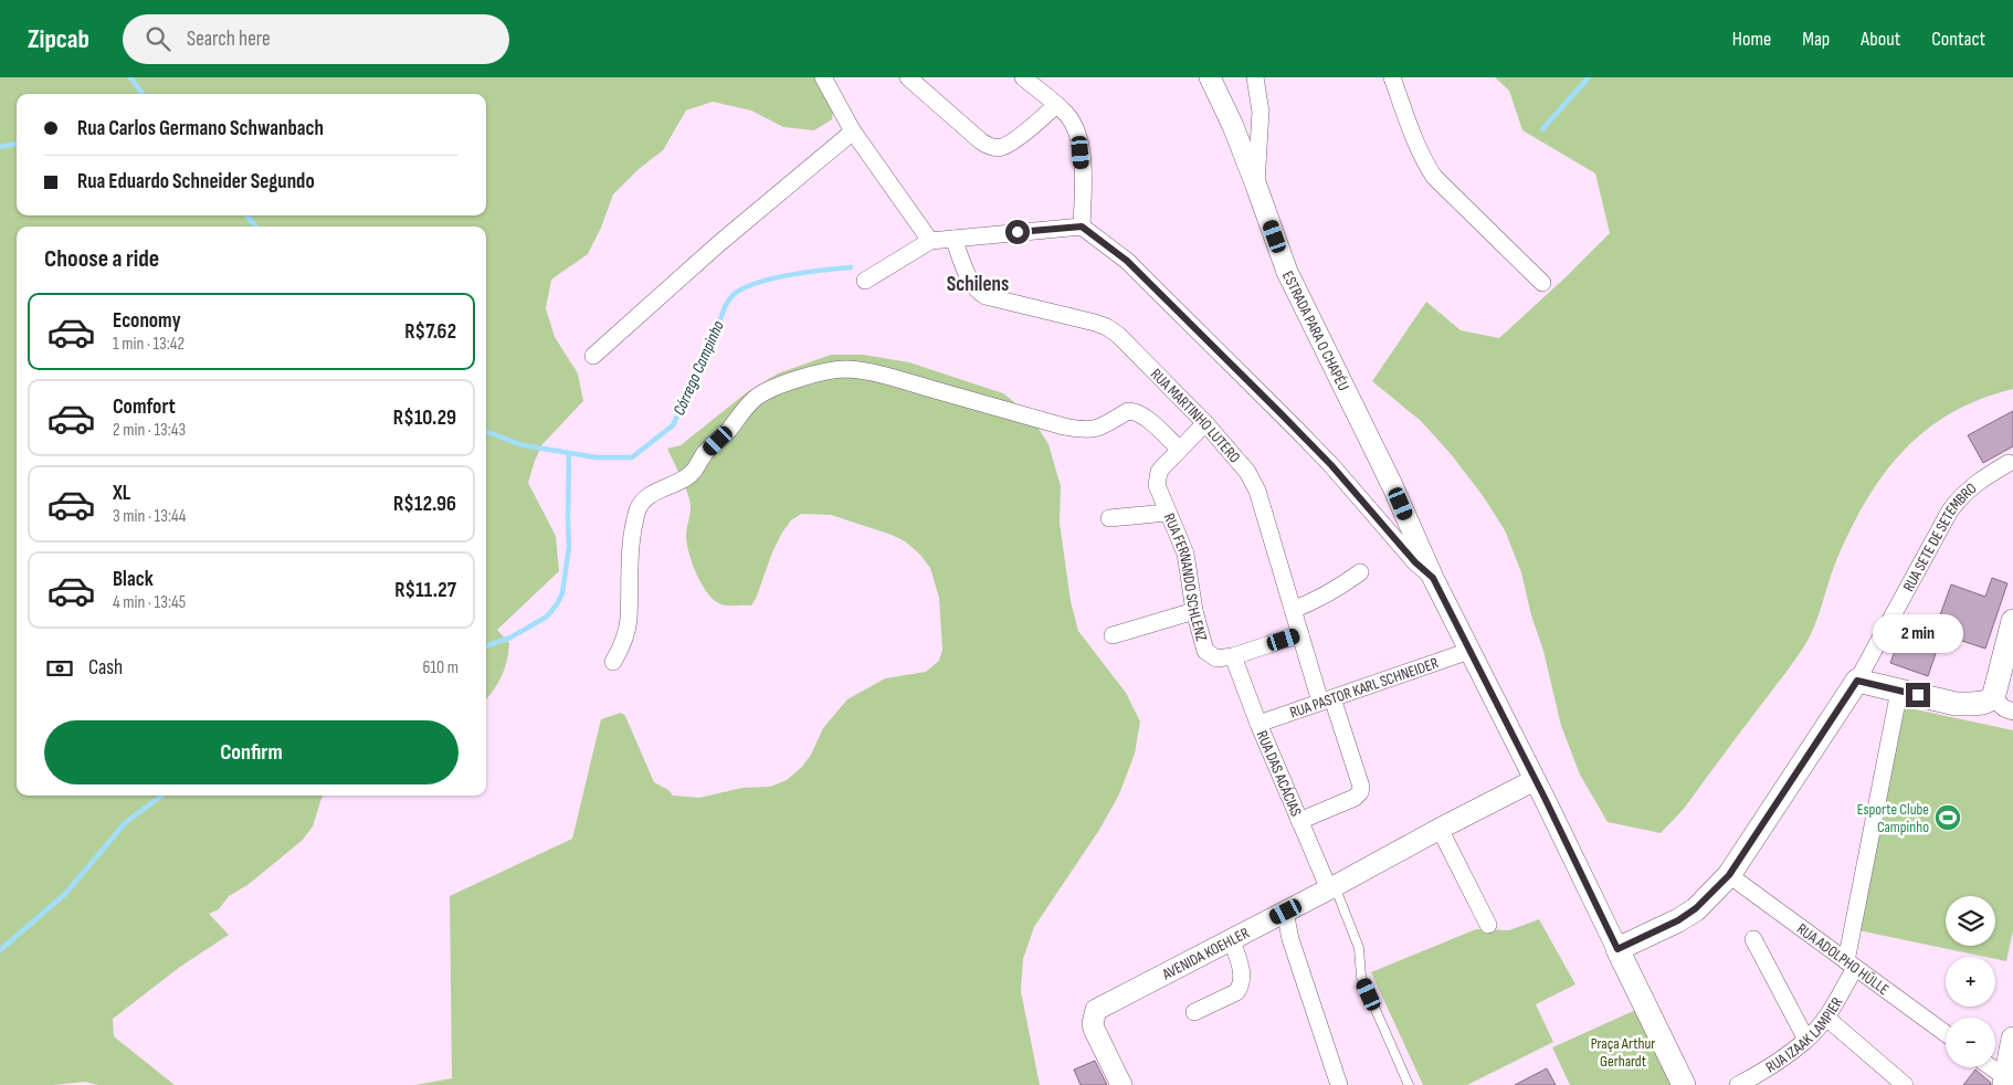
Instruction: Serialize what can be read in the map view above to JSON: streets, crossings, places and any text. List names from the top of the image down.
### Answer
{
  "streets": {
    "main road": ["RUA SETE DE SETEMBRO"],
    "street": [
      "ESTRADA PARA O CHAPÉU",
      "RUA MARTINHO LUTERO",
      "RUA FERNANDO SCHLENZ",
      "RUA PASTOR KARL SCHNEIDER",
      "RUA DAS ACÁCIAS",
      "AVENIDA KOEHLER",
      "RUA ADOLPHO HÜLLE",
      "RUA IZAAK LAMPIER"
    ]
  },
  "crossings": [
    ["ESTRADA PARA O CHAPÉU", "RUA SETE DE SETEMBRO"],
    ["ESTRADA PARA O CHAPÉU", "RUA PASTOR KARL SCHNEIDER"],
    ["ESTRADA PARA O CHAPÉU", "AVENIDA KOEHLER"],
    ["RUA MARTINHO LUTERO", "RUA FERNANDO SCHLENZ"],
    ["RUA MARTINHO LUTERO", "RUA PASTOR KARL SCHNEIDER"],
    ["RUA MARTINHO LUTERO", "RUA DAS ACÁCIAS"],
    ["RUA SETE DE SETEMBRO", "RUA ADOLPHO HÜLLE"],
    ["RUA FERNANDO SCHLENZ", "RUA DAS ACÁCIAS"],
    ["RUA PASTOR KARL SCHNEIDER", "RUA DAS ACÁCIAS"],
    ["RUA DAS ACÁCIAS", "AVENIDA KOEHLER"],
    ["RUA ADOLPHO HÜLLE", "RUA IZAAK LAMPIER"]
  ],
  "districts": ["Schilens"],
  "water": ["Córrego Campinho"],
  "parks": ["Praça Arthur Gerhardt"],
  "places": {
    "sports": ["Esporte Clube Campinho"]
  },
  "page": {
    "header": "Zipcab",
    "search": "Search here",
    "nav": [
      "Home",
      "Map",
      "About",
      "Contact"
    ],
    "banner": ["Rua Carlos Germano Schwanbach", "Rua Eduardo Schneider Segundo"],
    "heading": "Choose a ride",
    "list": [
      {
        "name": "Economy",
        "note": "1 min · 13:42",
        "value": "R$7.62"
      },
      {
        "name": "Comfort",
        "note": "2 min · 13:43",
        "value": "R$10.29"
      },
      {
        "name": "XL",
        "note": "3 min · 13:44",
        "value": "R$12.96"
      },
      {
        "name": "Black",
        "note": "4 min · 13:45",
        "value": "R$11.27"
      }
    ],
    "bubble": "2 min",
    "pay": ["Cash", "610 m"],
    "buttons": "Confirm",
    "map_buttons": ["+", "−"]
  }
}
